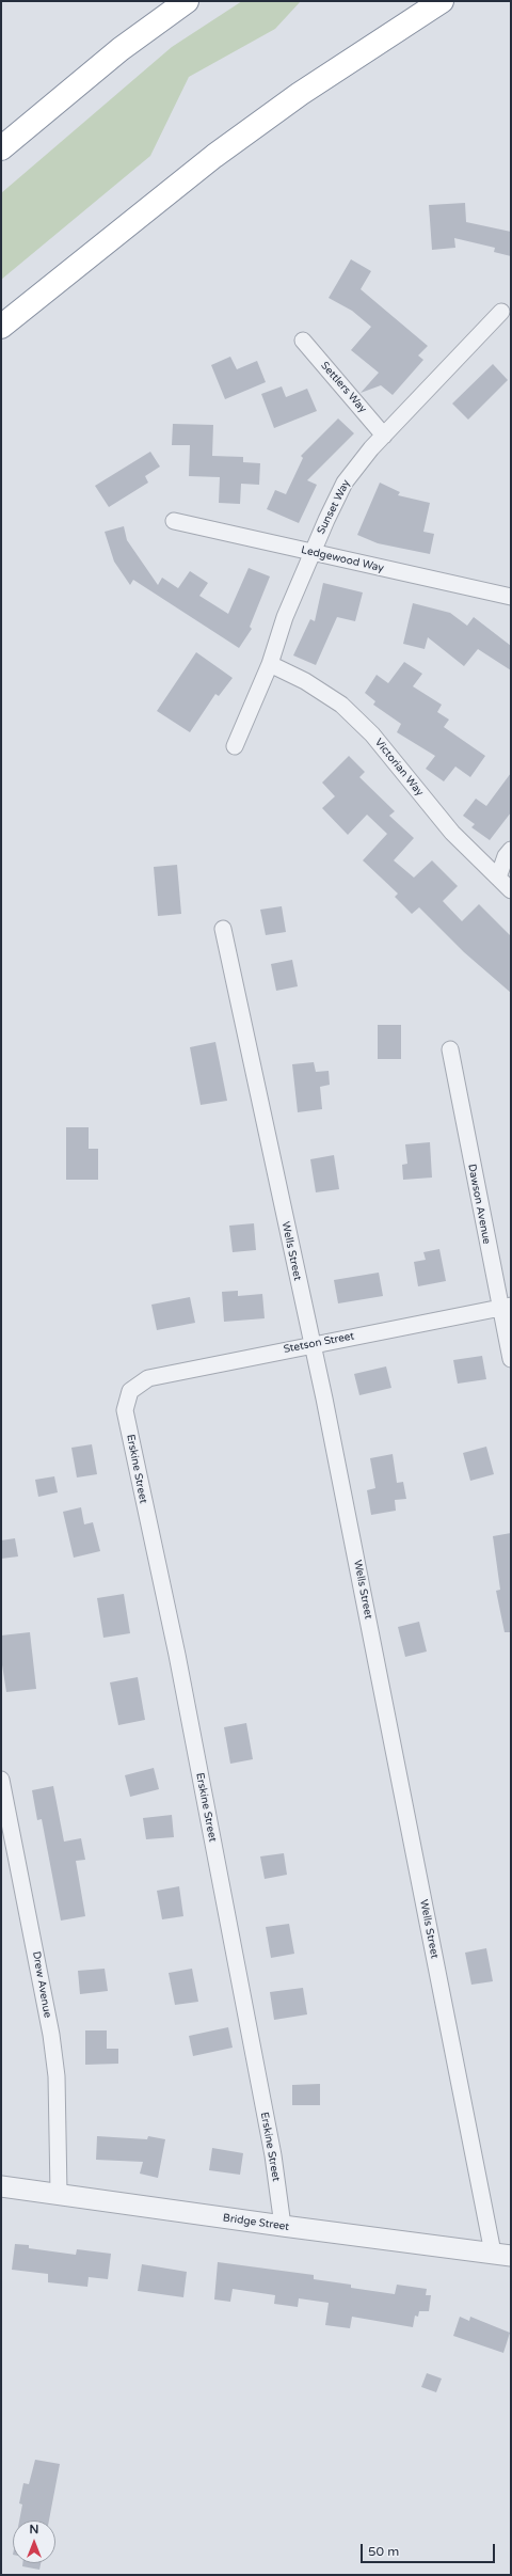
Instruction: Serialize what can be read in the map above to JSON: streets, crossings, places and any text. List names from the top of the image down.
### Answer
{
  "streets": {
    "street": [
      "Settlers Way",
      "Sunset Way",
      "Ledgewood Way",
      "Victorian Way",
      "Dawson Avenue",
      "Wells Street",
      "Stetson Street",
      "Erskine Street",
      "Drew Avenue",
      "Bridge Street"
    ]
  },
  "crossings": [
    ["Settlers Way", "Sunset Way"],
    ["Sunset Way", "Ledgewood Way"],
    ["Sunset Way", "Victorian Way"],
    ["Dawson Avenue", "Stetson Street"],
    ["Wells Street", "Stetson Street"],
    ["Wells Street", "Bridge Street"],
    ["Stetson Street", "Erskine Street"],
    ["Erskine Street", "Bridge Street"],
    ["Drew Avenue", "Bridge Street"]
  ],
  "scale_bar": "50 m",
  "north": "top"
}
